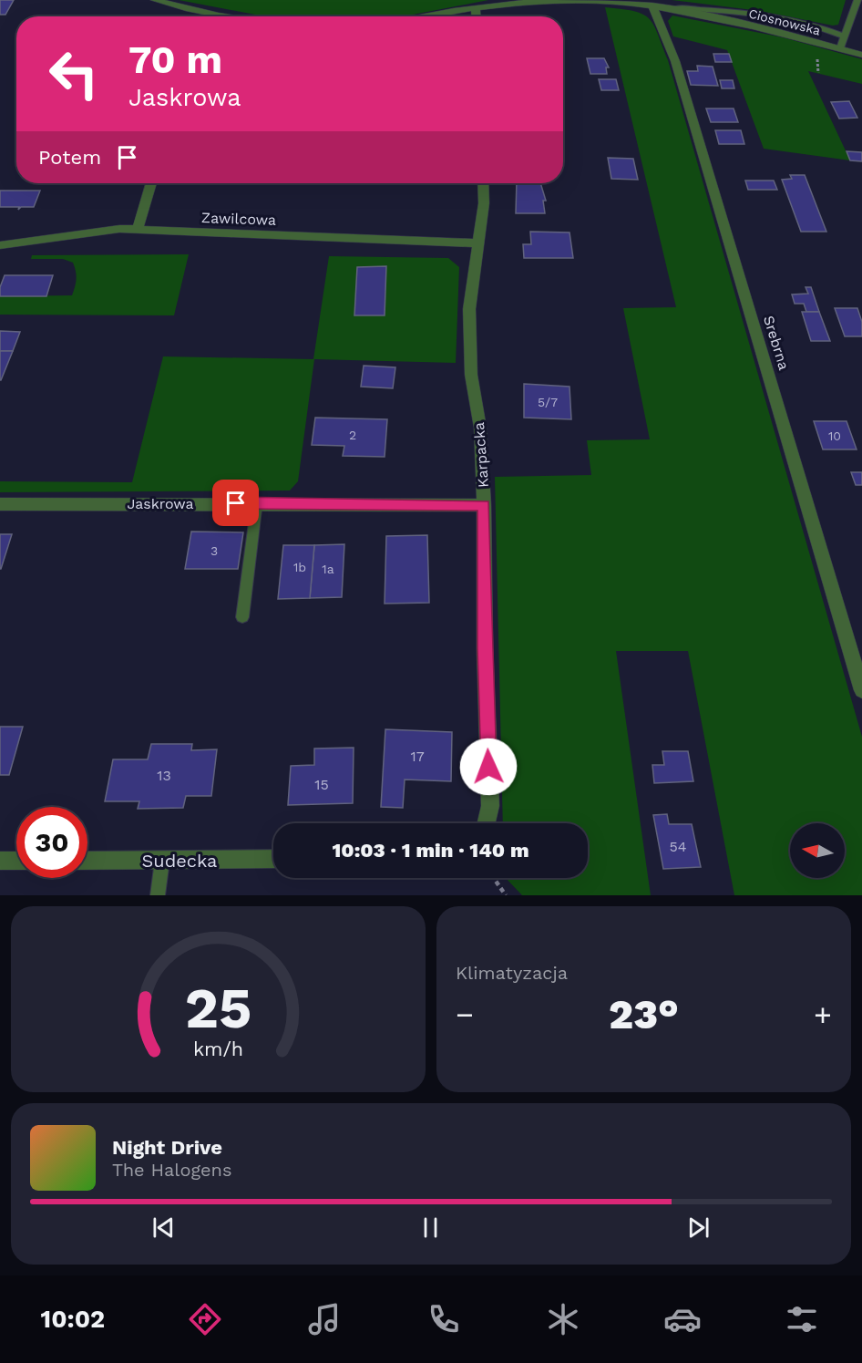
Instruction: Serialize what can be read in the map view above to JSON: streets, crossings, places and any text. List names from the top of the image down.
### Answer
{
  "streets": {
    "street": [
      "Ciosnowska",
      "Zawilcowa",
      "Srebrna",
      "Karpacka",
      "Jaskrowa",
      "Sudecka"
    ]
  },
  "crossings": [
    ["Ciosnowska", "Srebrna"],
    ["Zawilcowa", "Karpacka"],
    ["Karpacka", "Jaskrowa"]
  ],
  "house_numbers": [
    "5/7",
    "2",
    "10",
    "3",
    "1b",
    "1a",
    "17",
    "13",
    "15",
    "54"
  ],
  "north": "left",
  "page": {
    "turn": ["70 m", "Jaskrowa"],
    "then": "Potem",
    "limit": "30",
    "trip": "10:03 · 1 min · 140 m",
    "tile": "Klimatyzacja",
    "heat": ["−", "23°", "+"],
    "song": ["Night Drive", "The Halogens"],
    "tabs": "10:02",
    "gauge": ["25", "km/h"]
  }
}
